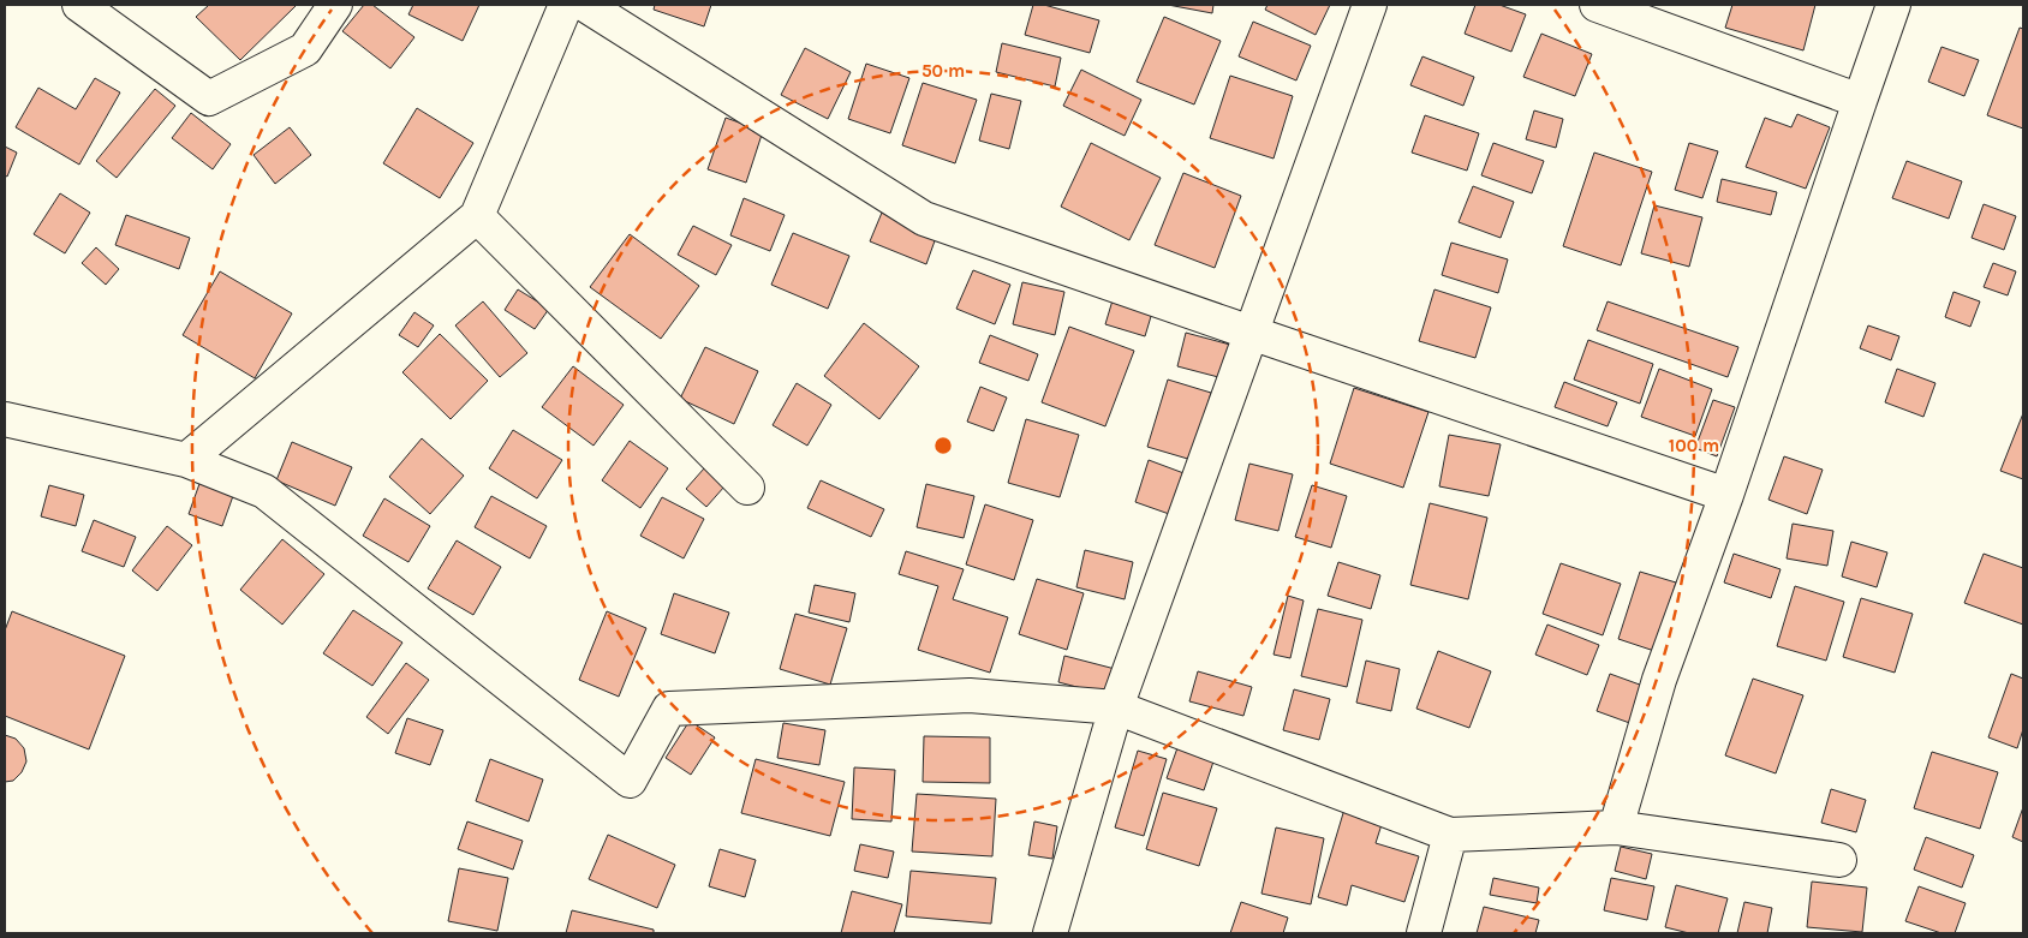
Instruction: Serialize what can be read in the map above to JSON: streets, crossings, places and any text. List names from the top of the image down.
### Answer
{
  "rings": ["50 m", "100 m"]
}
